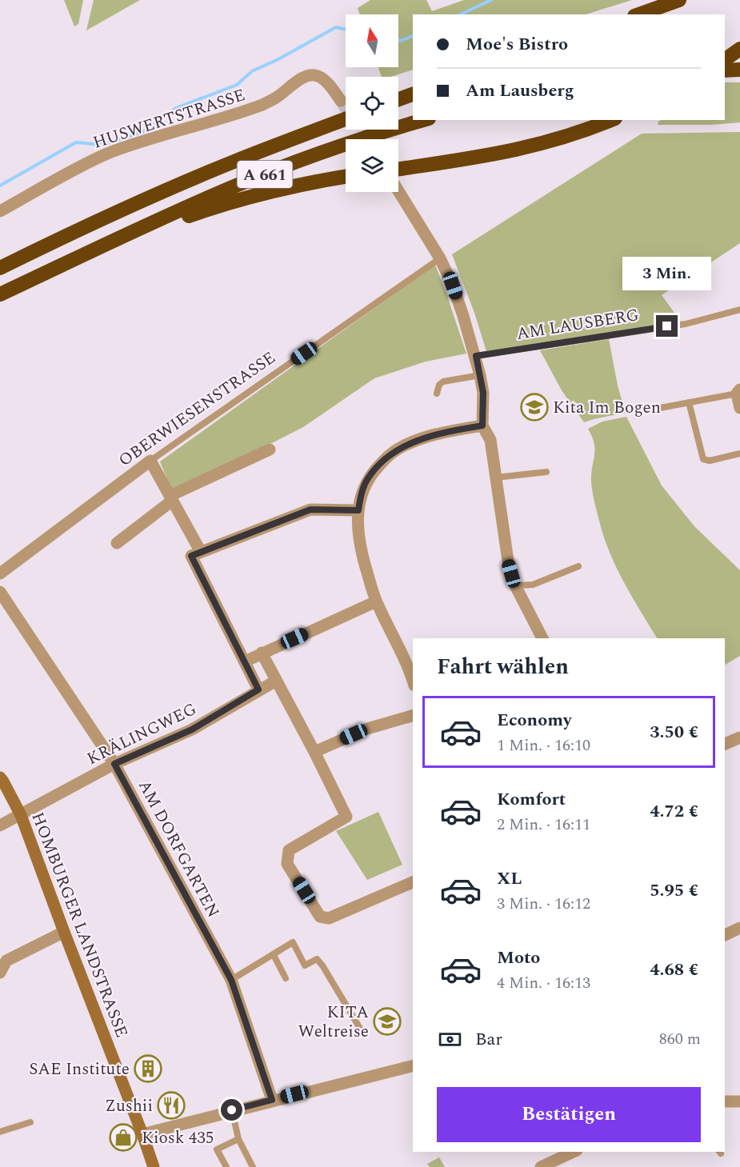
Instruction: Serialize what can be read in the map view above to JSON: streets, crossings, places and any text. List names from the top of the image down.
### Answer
{
  "streets": {
    "highway": ["A 661"],
    "street": [
      "HUSWERTSTRASSE",
      "OBERWIESENSTRASSE",
      "KRÄLINGWEG",
      "AM DORFGARTEN",
      "HOMBURGER LANDSTRASSE"
    ],
    "lane": ["AM LAUSBERG"]
  },
  "crossings": [
    ["KRÄLINGWEG", "AM DORFGARTEN"],
    ["KRÄLINGWEG", "HOMBURGER LANDSTRASSE"]
  ],
  "places": {
    "school or university": ["Kita Im Bogen", "KITA Weltreise"],
    "building": ["SAE Institute"],
    "restaurant": ["Zushii"],
    "shop": ["Kiosk 435"]
  },
  "north": "top",
  "page": {
    "banner": ["Moe's Bistro", "Am Lausberg"],
    "bubble": "3 Min.",
    "heading": "Fahrt wählen",
    "list": [
      {
        "name": "Economy",
        "note": "1 Min. · 16:10",
        "value": "3.50 €"
      },
      {
        "name": "Komfort",
        "note": "2 Min. · 16:11",
        "value": "4.72 €"
      },
      {
        "name": "XL",
        "note": "3 Min. · 16:12",
        "value": "5.95 €"
      },
      {
        "name": "Moto",
        "note": "4 Min. · 16:13",
        "value": "4.68 €"
      }
    ],
    "pay": ["Bar", "860 m"],
    "buttons": "Bestätigen"
  }
}
